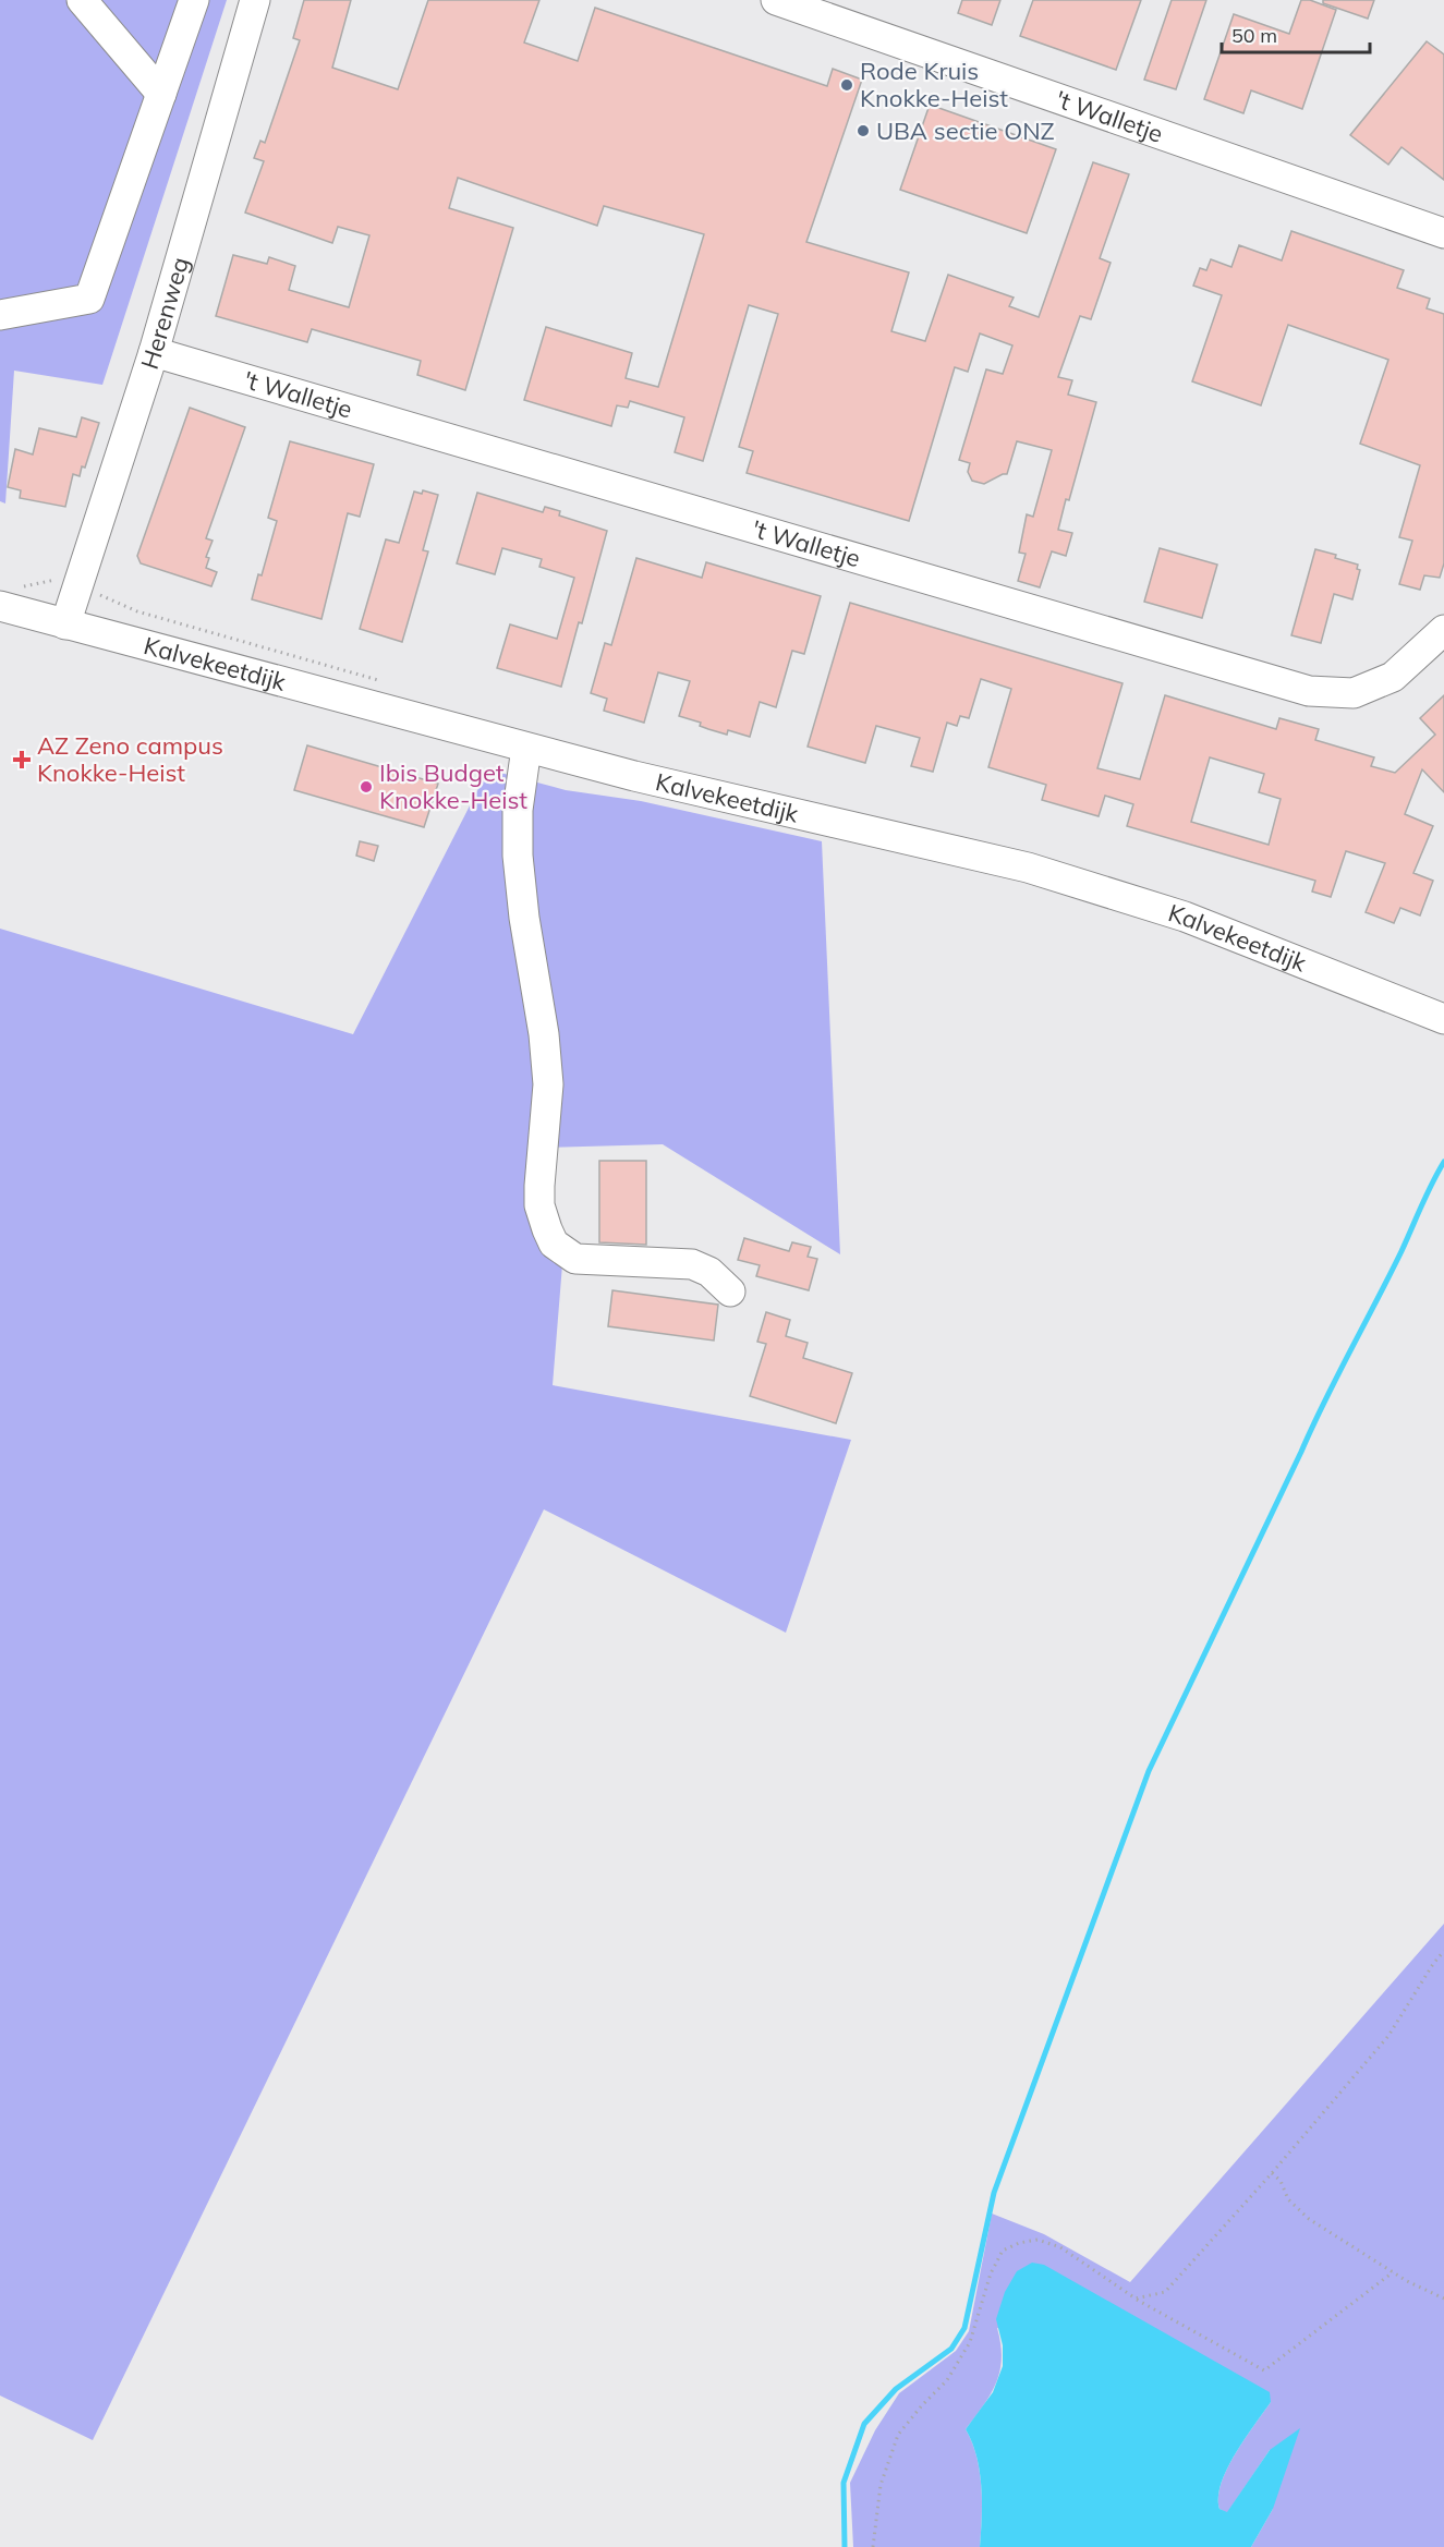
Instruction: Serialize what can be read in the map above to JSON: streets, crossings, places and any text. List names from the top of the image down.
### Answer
{
  "streets": {
    "street": ["'t Walletje", "Herenweg", "Kalvekeetdijk"]
  },
  "crossings": [
    ["'t Walletje", "Herenweg"],
    ["Herenweg", "Kalvekeetdijk"]
  ],
  "places": {
    "other": ["Rode Kruis Knokke-Heist", "UBA sectie ONZ", "Ibis Budget Knokke-Heist"],
    "health": ["AZ Zeno campus Knokke-Heist"]
  },
  "scale_bar": "50 m"
}
